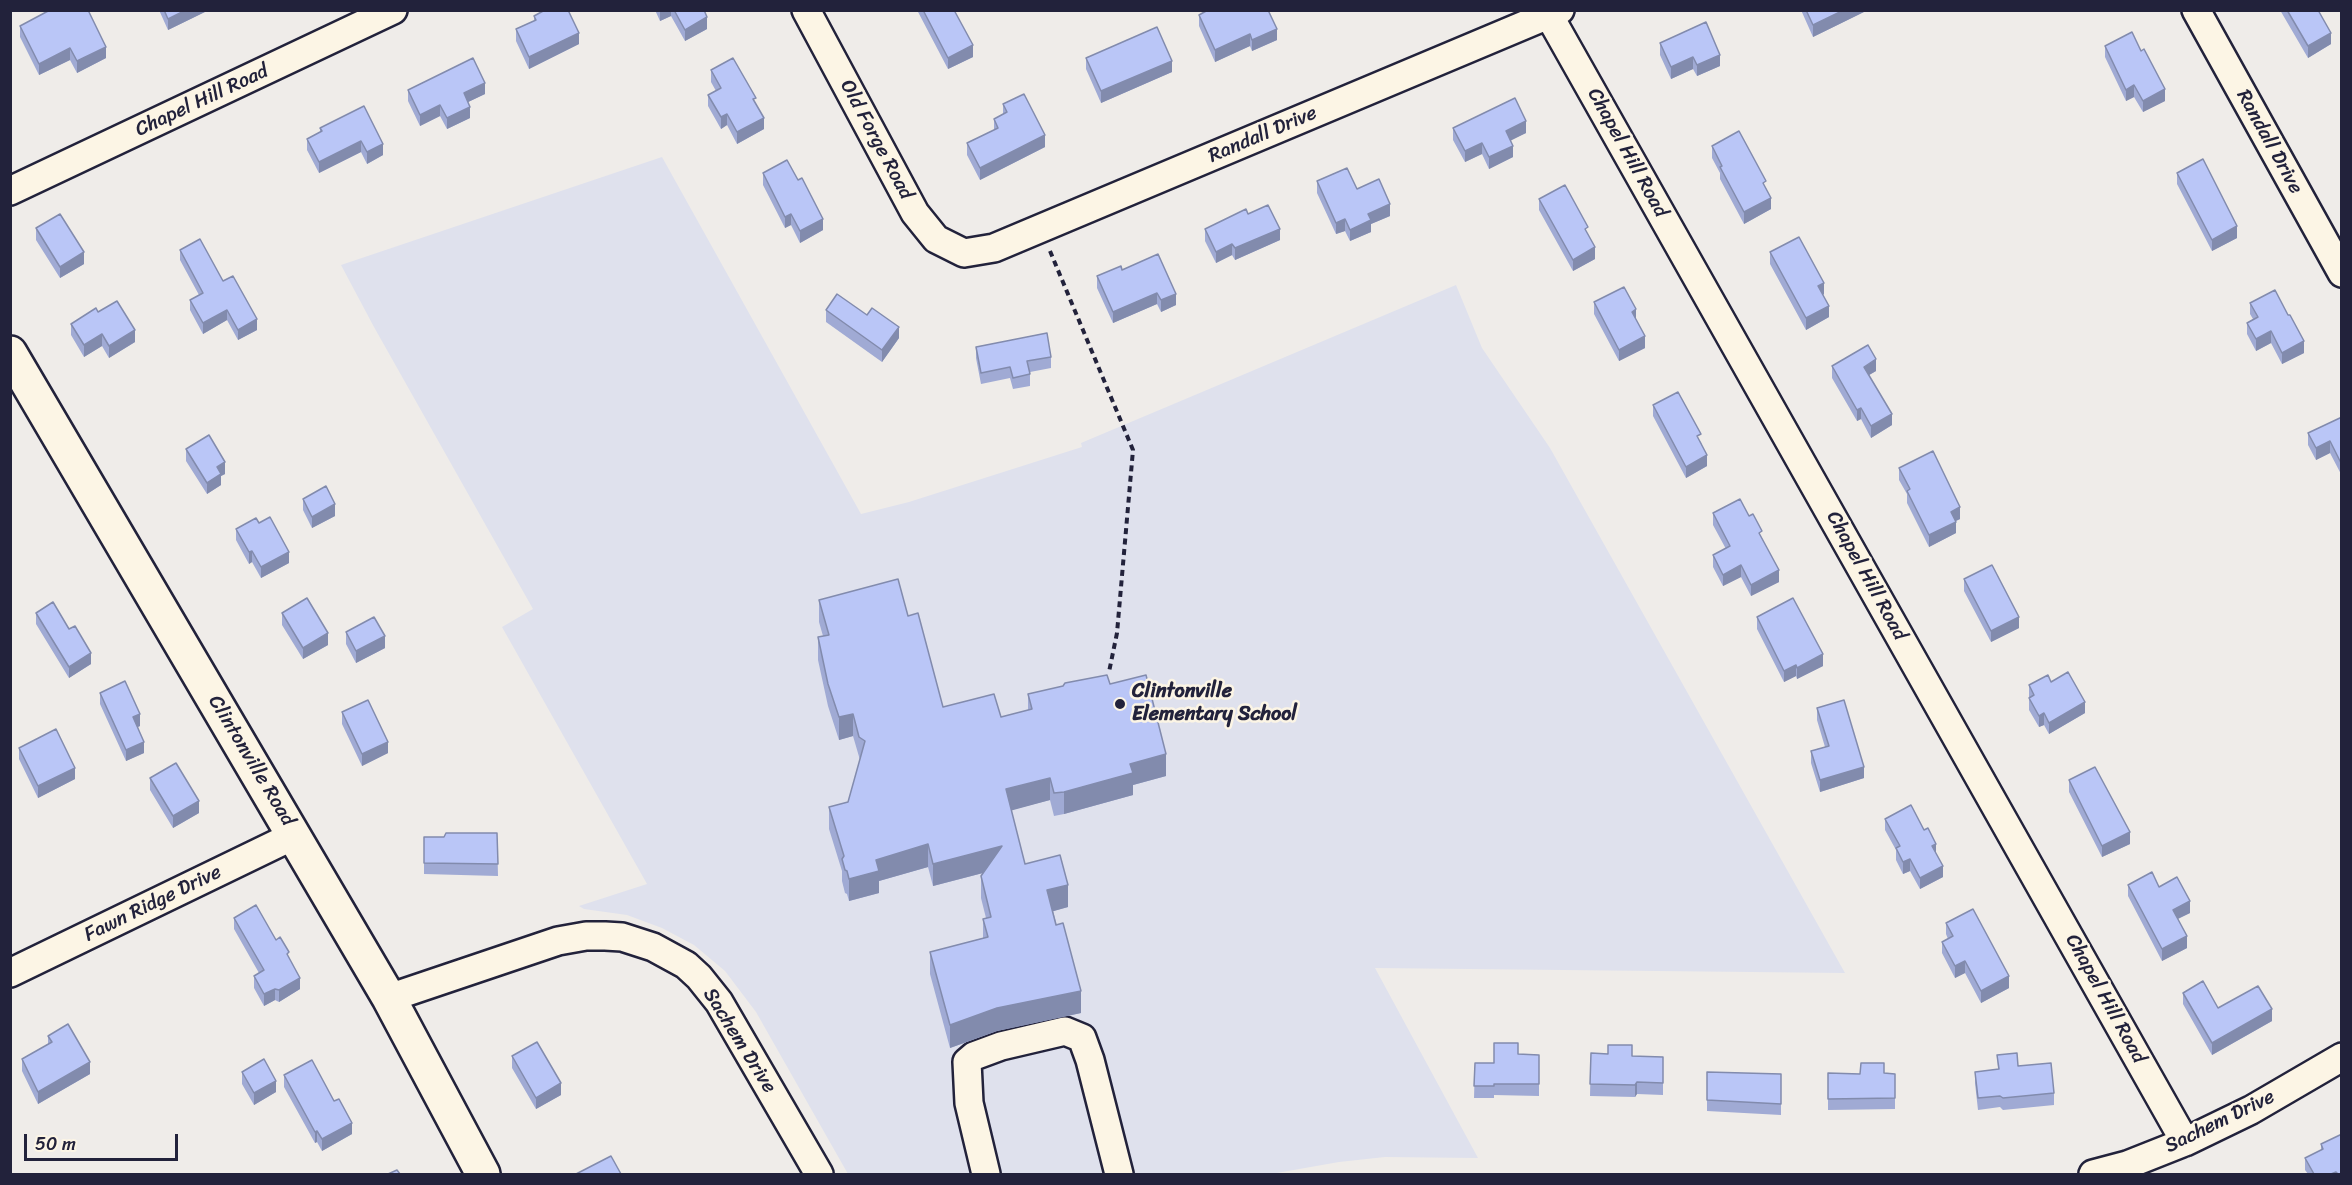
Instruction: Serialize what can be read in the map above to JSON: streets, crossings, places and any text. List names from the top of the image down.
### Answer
{
  "streets": {
    "main road": ["Clintonville Road"],
    "street": [
      "Chapel Hill Road",
      "Randall Drive",
      "Old Forge Road",
      "Fawn Ridge Drive",
      "Sachem Drive"
    ]
  },
  "crossings": [
    ["Chapel Hill Road", "Randall Drive"],
    ["Chapel Hill Road", "Sachem Drive"],
    ["Randall Drive", "Old Forge Road"],
    ["Clintonville Road", "Fawn Ridge Drive"],
    ["Clintonville Road", "Sachem Drive"]
  ],
  "places": ["Clintonville Elementary School"],
  "scale_bar": "50 m"
}
